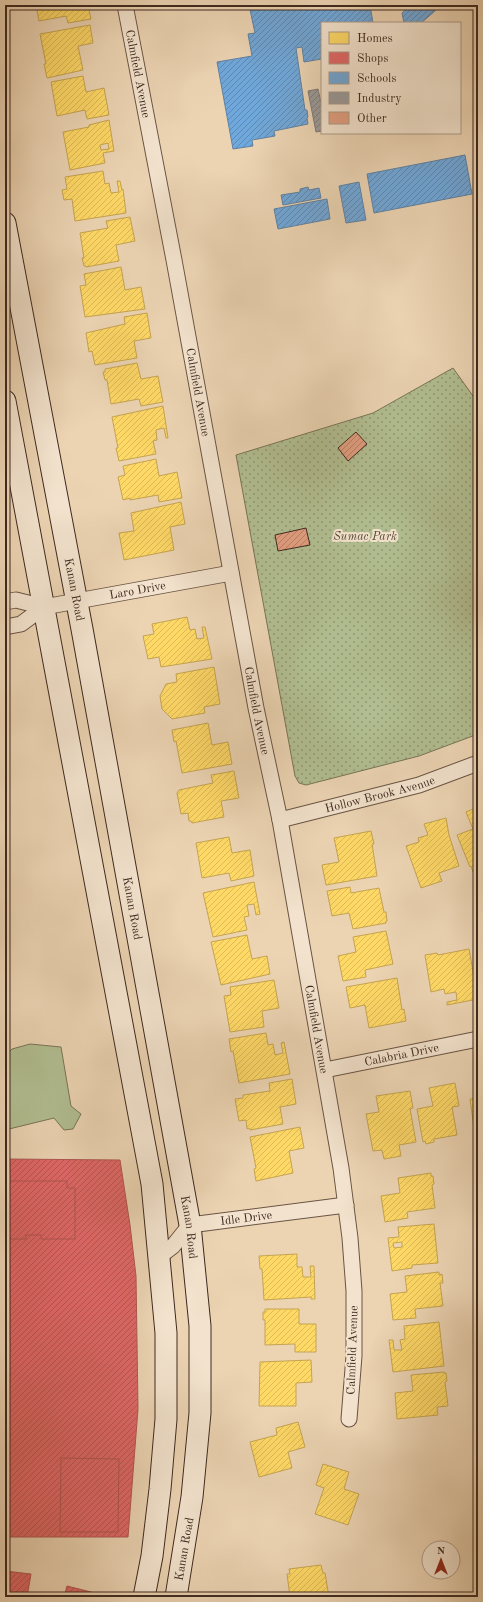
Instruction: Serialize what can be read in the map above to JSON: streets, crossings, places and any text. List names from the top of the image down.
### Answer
{
  "streets": {
    "main road": ["Kanan Road"],
    "street": [
      "Calmfield Avenue",
      "Laro Drive",
      "Hollow Brook Avenue",
      "Calabria Drive",
      "Idle Drive"
    ]
  },
  "crossings": [
    ["Calmfield Avenue", "Laro Drive"],
    ["Calmfield Avenue", "Hollow Brook Avenue"],
    ["Calmfield Avenue", "Calabria Drive"],
    ["Calmfield Avenue", "Idle Drive"],
    ["Kanan Road", "Laro Drive"],
    ["Kanan Road", "Idle Drive"]
  ],
  "parks": ["Sumac Park"],
  "legend": [
    "Homes",
    "Shops",
    "Schools",
    "Industry",
    "Other"
  ],
  "north": "top"
}
